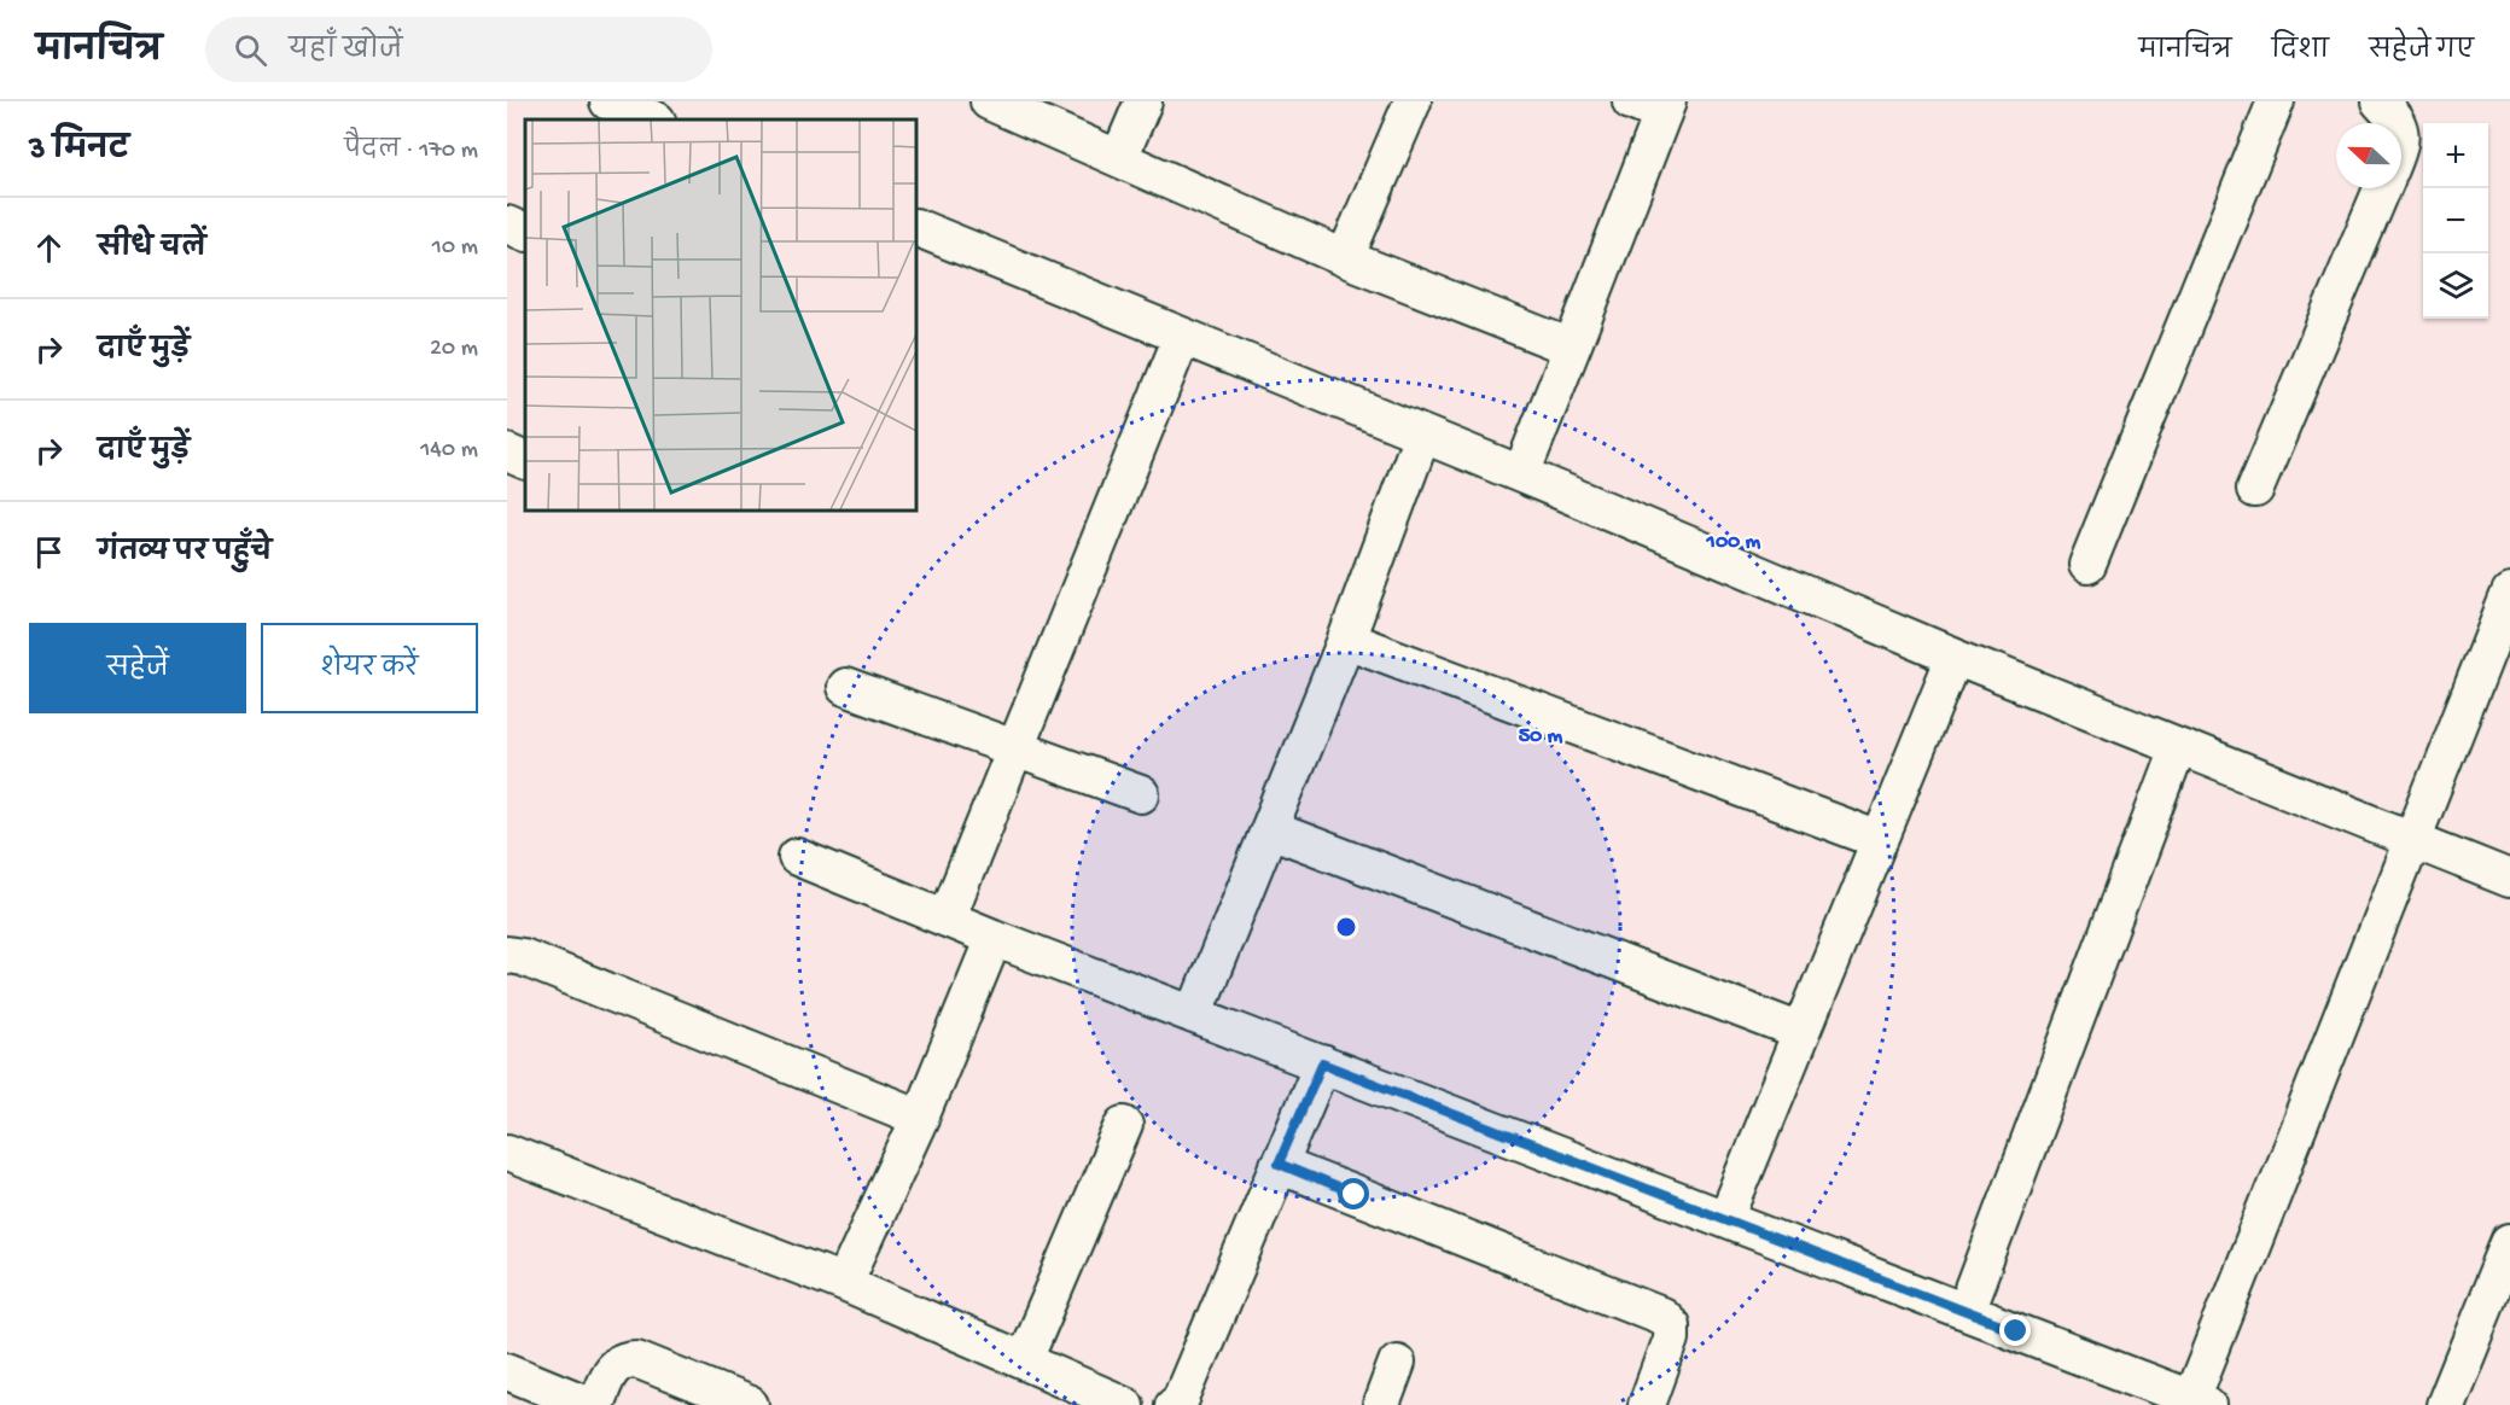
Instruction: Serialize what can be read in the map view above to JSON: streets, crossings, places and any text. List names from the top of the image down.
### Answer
{
  "north": "left",
  "page": {
    "header": "मानचित्र",
    "search": "यहाँ खोजें",
    "nav": ["मानचित्र", "दिशा", "सहेजे गए"],
    "heading": ["3 मिनट", "पैदल · 170 m"],
    "map_buttons": ["+", "−"],
    "list": [
      ["सीधे चलें", "10 m"],
      ["दाएँ मुड़ें", "20 m"],
      ["दाएँ मुड़ें", "140 m"],
      "गंतव्य पर पहुँचे"
    ],
    "buttons": ["सहेजें", "शेयर करें"]
  },
  "rings": ["100 m", "50 m"]
}
